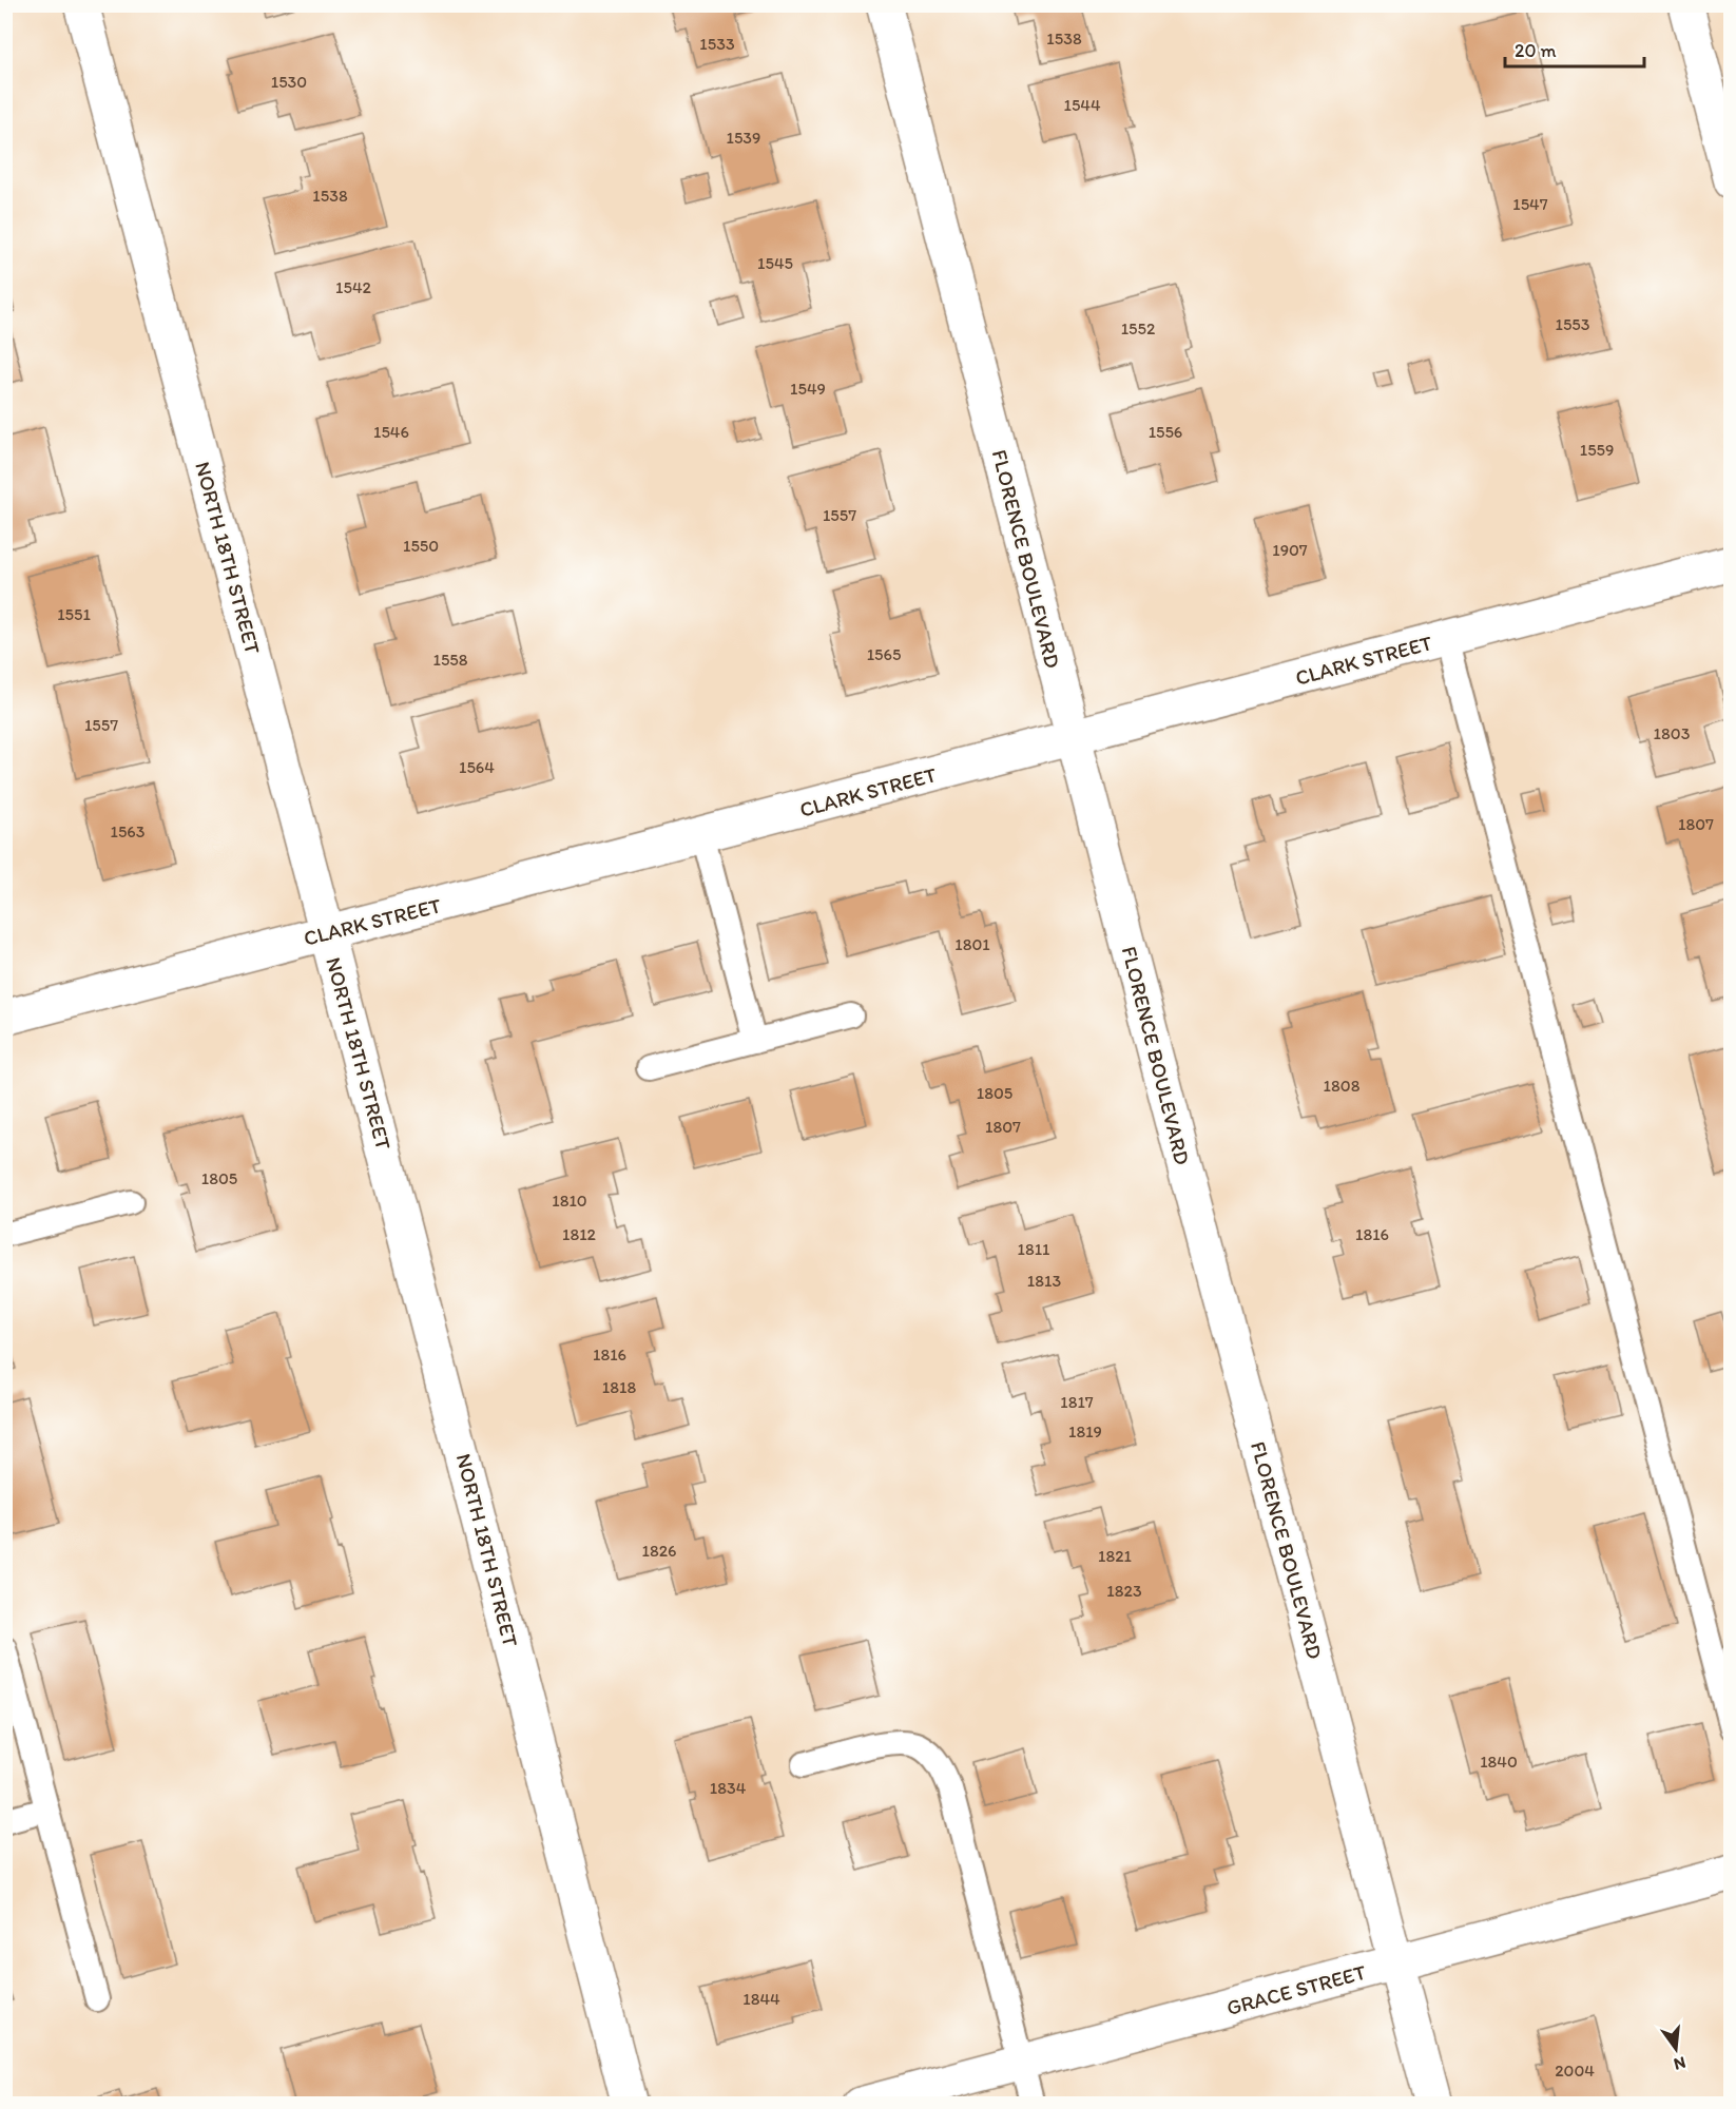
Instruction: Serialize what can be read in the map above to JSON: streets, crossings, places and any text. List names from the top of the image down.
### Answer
{
  "streets": {
    "street": [
      "NORTH 18TH STREET",
      "FLORENCE BOULEVARD",
      "CLARK STREET",
      "GRACE STREET"
    ]
  },
  "crossings": [
    ["NORTH 18TH STREET", "CLARK STREET"],
    ["FLORENCE BOULEVARD", "CLARK STREET"],
    ["FLORENCE BOULEVARD", "GRACE STREET"]
  ],
  "house_numbers": [
    "1538",
    "1533",
    "1530",
    "1544",
    "1539",
    "1538",
    "1547",
    "1545",
    "1542",
    "1553",
    "1552",
    "1549",
    "1546",
    "1556",
    "1559",
    "1557",
    "1550",
    "1907",
    "1551",
    "1565",
    "1558",
    "1557",
    "1803",
    "1564",
    "1807",
    "1563",
    "1801",
    "1808",
    "1805",
    "1807",
    "1805",
    "1810",
    "1812",
    "1816",
    "1811",
    "1813",
    "1816",
    "1818",
    "1817",
    "1819",
    "1826",
    "1821",
    "1823",
    "1840",
    "1834",
    "1844",
    "2004"
  ],
  "scale_bar": "20 m",
  "north": "bottom"
}
